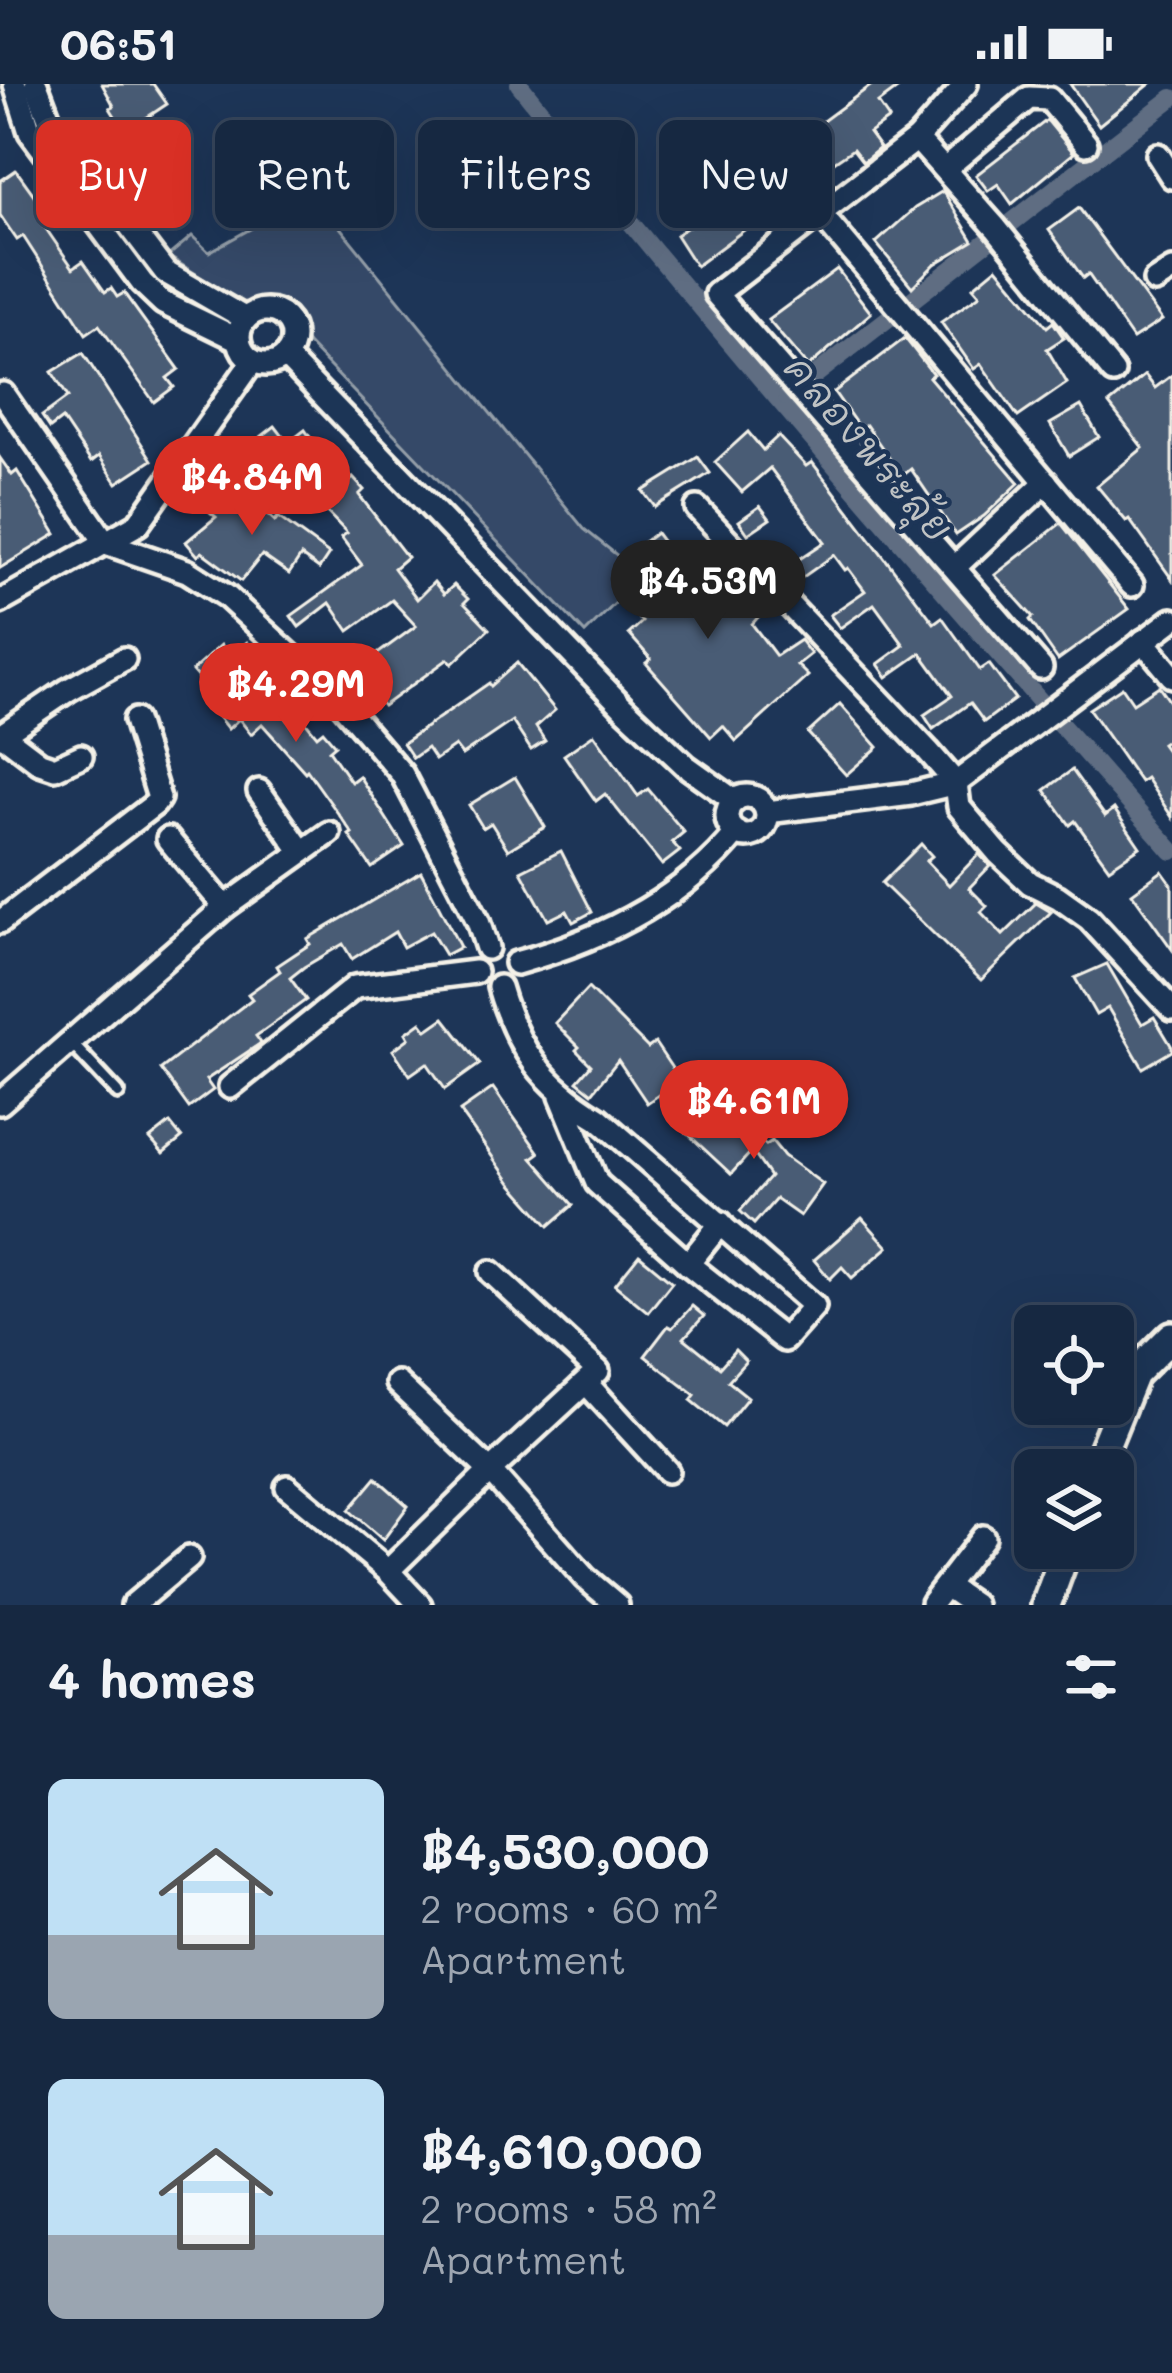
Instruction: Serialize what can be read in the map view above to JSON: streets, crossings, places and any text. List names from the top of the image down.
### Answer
{
  "water": ["คลองพระลุ้ย"],
  "page": {
    "status": "06:51",
    "chip": [
      "Buy",
      "Rent",
      "Filters",
      "New"
    ],
    "price": [
      "฿4.84M",
      "฿4.53M",
      "฿4.29M",
      "฿4.61M"
    ],
    "heading": "4 homes",
    "list": [
      {
        "name": "฿4,530,000",
        "note": "2 rooms · 60 m² · Apartment"
      },
      {
        "name": "฿4,610,000",
        "note": "2 rooms · 58 m² · Apartment"
      }
    ]
  }
}
